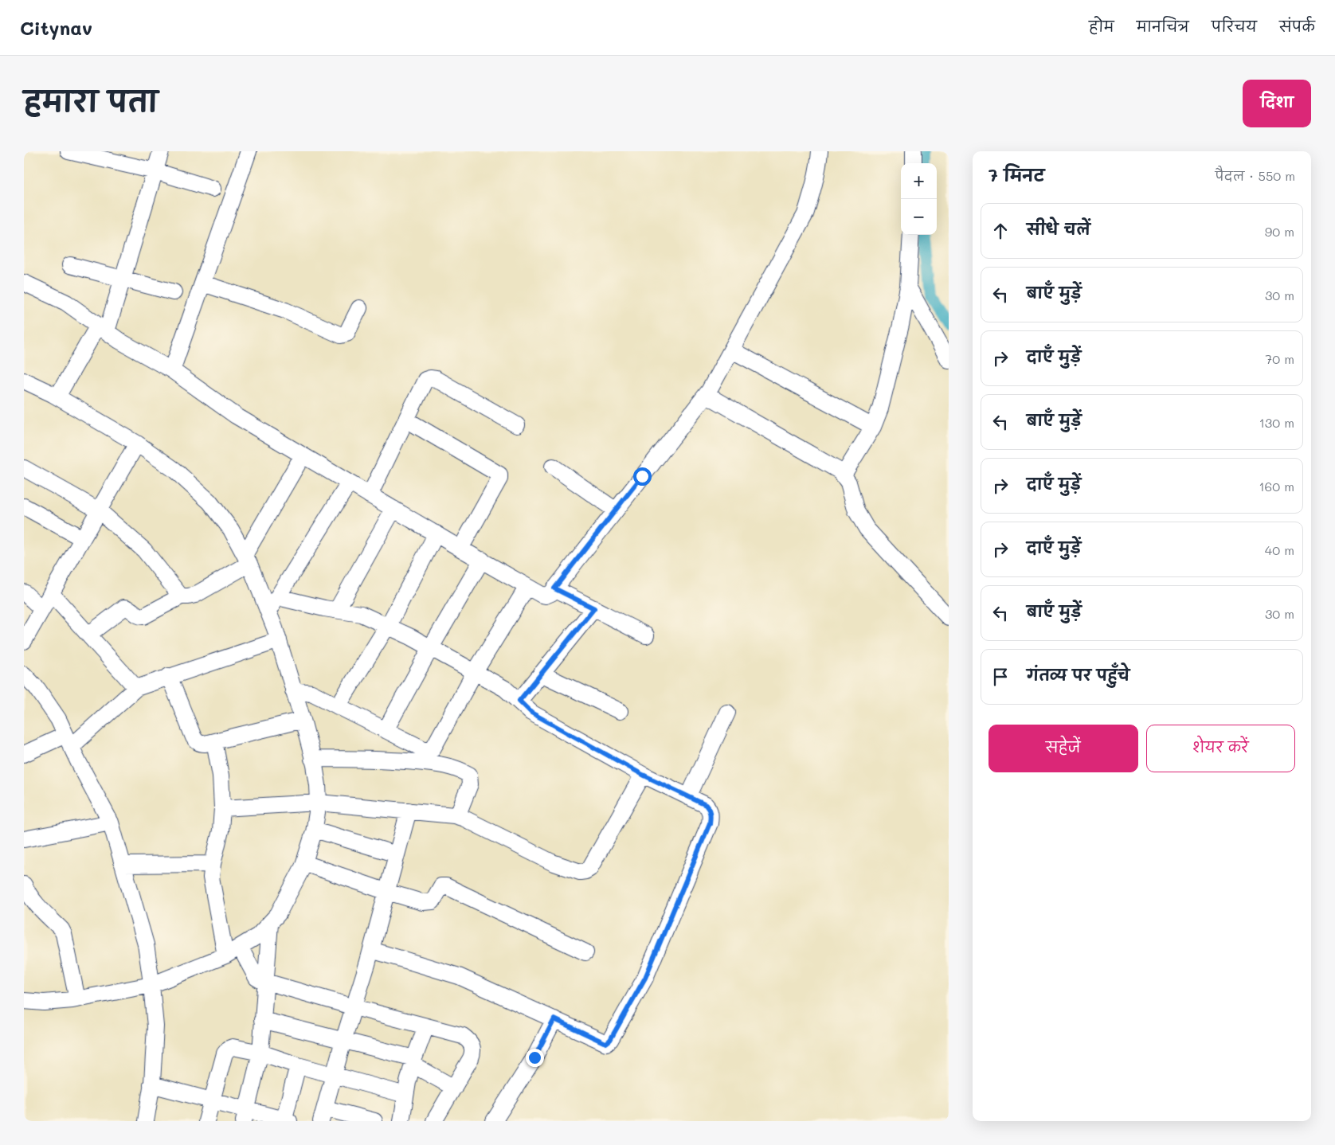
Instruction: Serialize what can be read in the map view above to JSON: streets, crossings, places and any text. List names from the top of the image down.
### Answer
{
  "page": {
    "header": "Citynav",
    "nav": [
      "होम",
      "मानचित्र",
      "परिचय",
      "संपर्क"
    ],
    "title": "हमारा पता",
    "buttons": [
      "दिशा",
      ["सहेजें", "शेयर करें"]
    ],
    "heading": ["7 मिनट", "पैदल · 550 m"],
    "map_buttons": ["+", "−"],
    "list": [
      ["सीधे चलें", "90 m"],
      ["बाएँ मुड़ें", "30 m"],
      ["दाएँ मुड़ें", "70 m"],
      ["बाएँ मुड़ें", "130 m"],
      ["दाएँ मुड़ें", "160 m"],
      ["दाएँ मुड़ें", "40 m"],
      ["बाएँ मुड़ें", "30 m"],
      "गंतव्य पर पहुँचे"
    ]
  }
}
